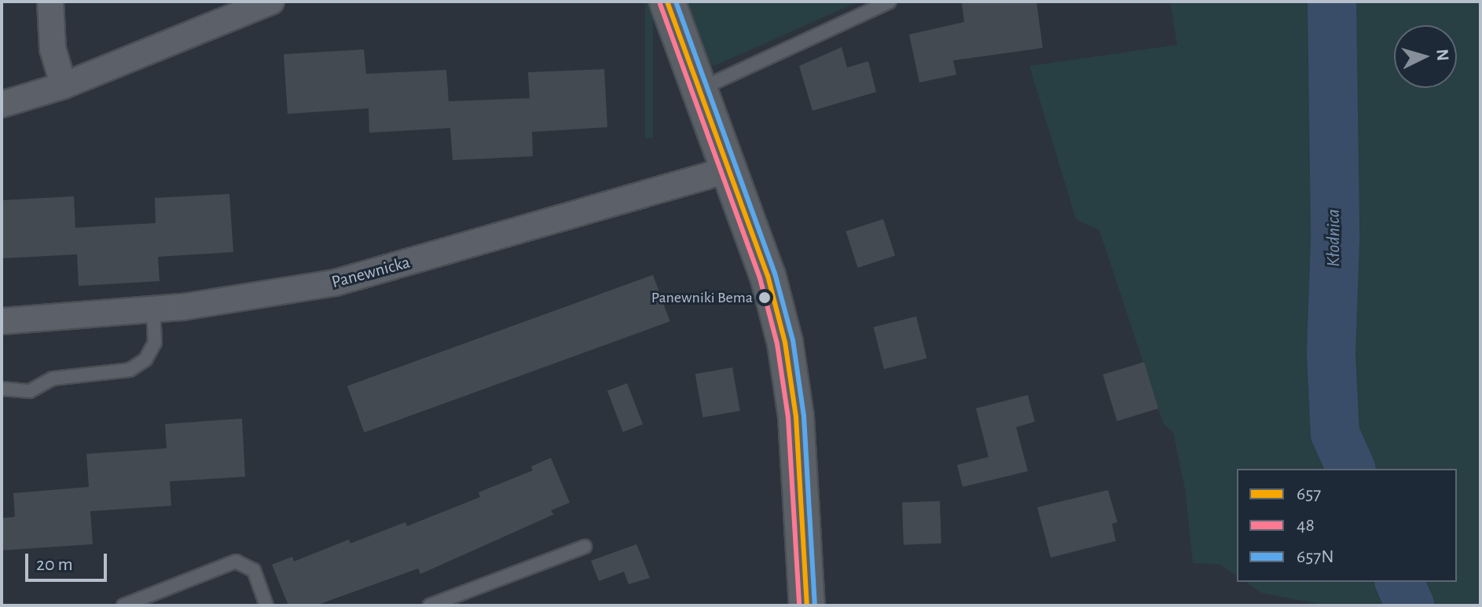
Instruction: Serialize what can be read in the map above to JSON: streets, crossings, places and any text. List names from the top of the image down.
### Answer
{
  "streets": {
    "street": ["Panewnicka"]
  },
  "water": ["Kłodnica"],
  "places": ["Panewniki Bema"],
  "lines": ["transit line 657", "transit line 657N", "transit line 48"],
  "legend": ["657", "48", "657N"],
  "scale_bar": "20 m",
  "north": "right"
}
